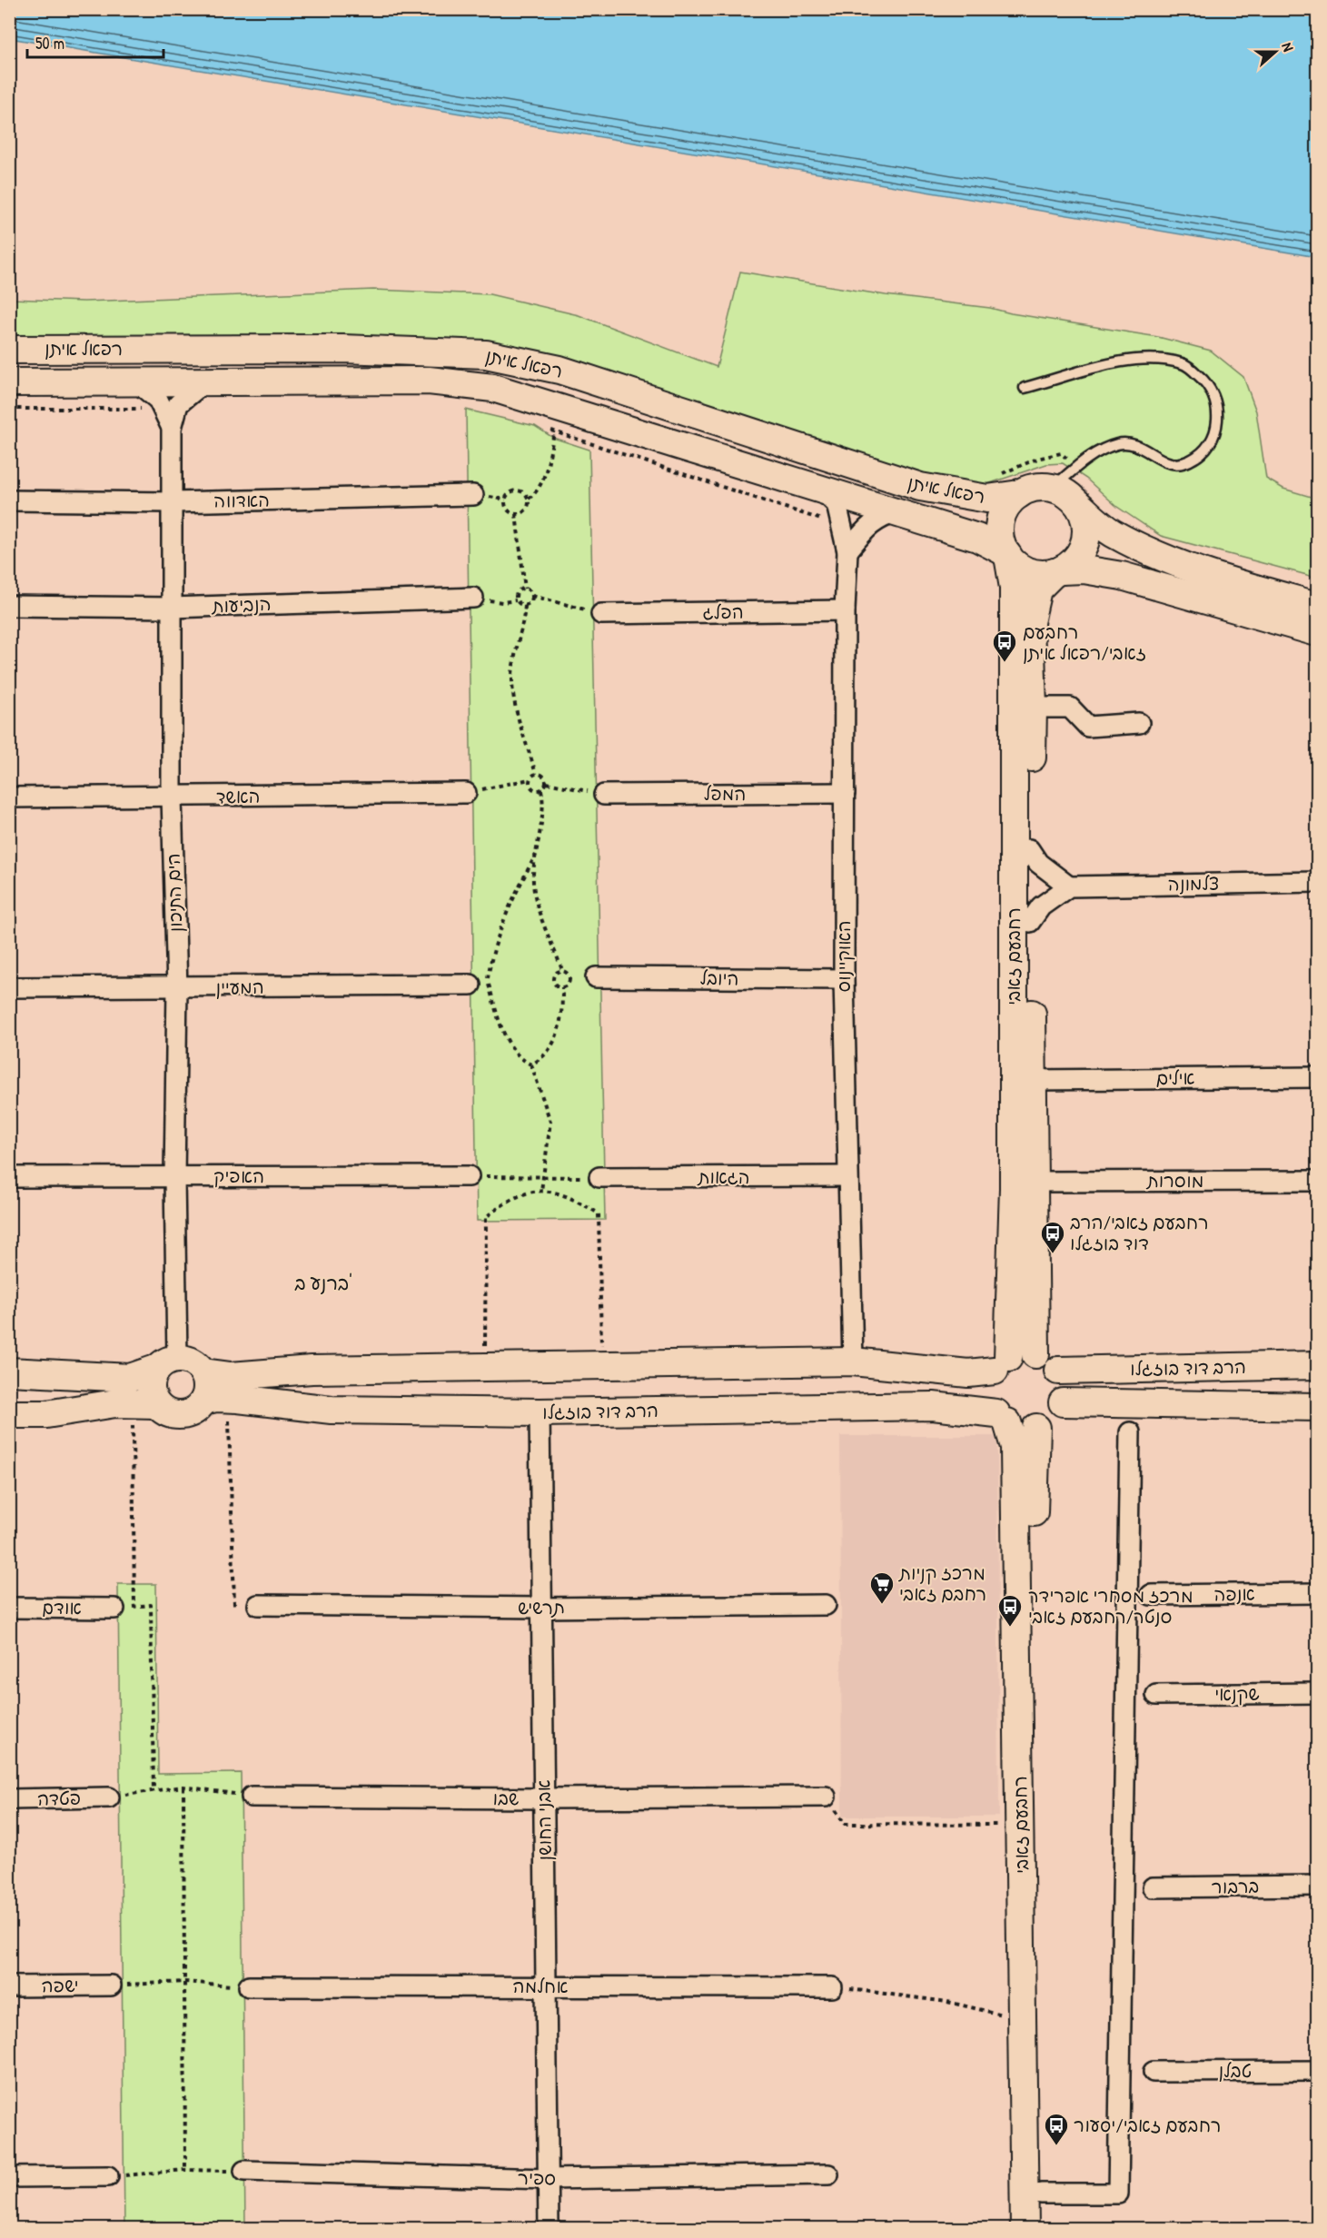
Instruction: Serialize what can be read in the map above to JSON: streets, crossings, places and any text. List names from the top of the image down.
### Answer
{
  "streets": {
    "street": [
      "רפאל איתן",
      "האדווה",
      "הנביעות",
      "הפלג",
      "המפל",
      "האשד",
      "צלמונה",
      "הים התיכון",
      "האוקיינוס",
      "רחבעם זאבי",
      "היובל",
      "המעיין",
      "אילים",
      "האפיק",
      "הגאות",
      "מוסרות",
      "הרב דוד בוזגלו",
      "אנפה",
      "אודם",
      "תרשיש",
      "שקנאי",
      "פטדה",
      "שבו",
      "אבני החושן",
      "ברבור",
      "ישפה",
      "אחלמה",
      "טבלן",
      "ספיר"
    ]
  },
  "crossings": [
    ["רפאל איתן", "הים התיכון"],
    ["רפאל איתן", "האוקיינוס"],
    ["רפאל איתן", "רחבעם זאבי"],
    ["האדווה", "הים התיכון"],
    ["הנביעות", "הים התיכון"],
    ["הפלג", "האוקיינוס"],
    ["המפל", "האוקיינוס"],
    ["האשד", "הים התיכון"],
    ["הים התיכון", "המעיין"],
    ["הים התיכון", "האפיק"],
    ["הים התיכון", "הרב דוד בוזגלו"],
    ["האוקיינוס", "היובל"],
    ["האוקיינוס", "הגאות"],
    ["רחבעם זאבי", "אילים"],
    ["רחבעם זאבי", "מוסרות"],
    ["רחבעם זאבי", "הרב דוד בוזגלו"],
    ["הרב דוד בוזגלו", "אבני החושן"],
    ["תרשיש", "אבני החושן"],
    ["שבו", "אבני החושן"],
    ["אבני החושן", "אחלמה"],
    ["אבני החושן", "ספיר"]
  ],
  "districts": ["ברנע ב'"],
  "places": {
    "bus stop": [
      "רחבעם זאבי/רפאל איתן",
      "רחבעם זאבי/הרב דוד בוזגלו",
      "מרכז מסחרי אפרידר סנטר/רחבעם זאבי",
      "רחבעם זאבי/יסעור"
    ],
    "supermarket": ["מרכז קניות רחבם זאבי"]
  },
  "scale_bar": "50 m",
  "north": "right"
}
